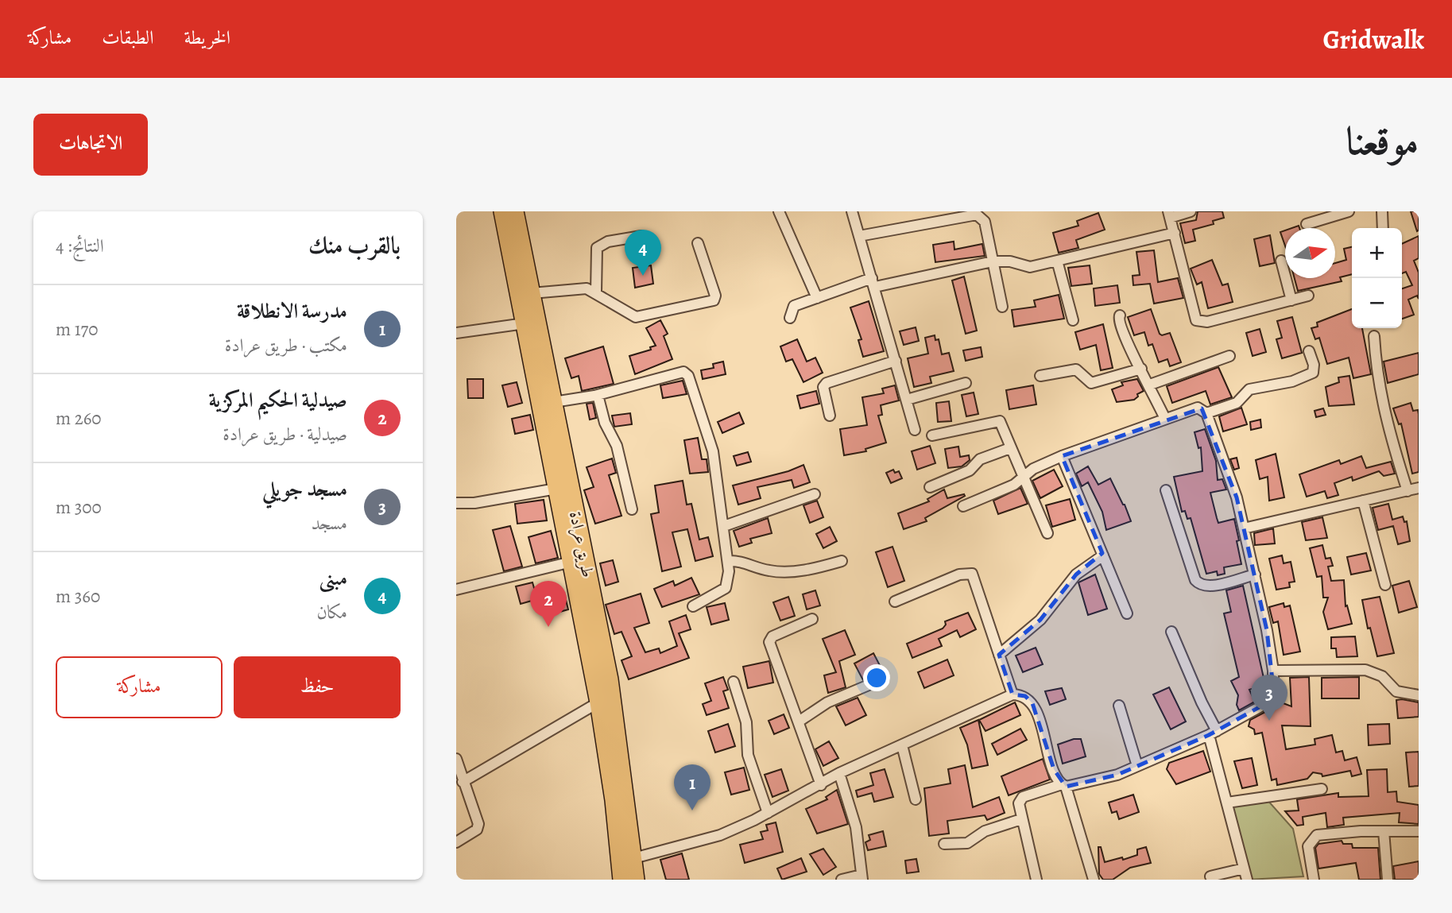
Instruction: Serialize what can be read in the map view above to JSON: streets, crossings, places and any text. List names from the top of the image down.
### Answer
{
  "streets": {
    "main road": ["طريق عرادة"]
  },
  "north": "right",
  "page": {
    "header": "Gridwalk",
    "nav": ["الخريطة", "الطبقات", "مشاركة"],
    "title": "موقعنا",
    "buttons": [
      "الاتجاهات",
      ["حفظ", "مشاركة"]
    ],
    "heading": ["بالقرب منك", "النتائج: 4"],
    "map_buttons": ["+", "−"],
    "pins": [
      "4",
      "2",
      "3",
      "1"
    ],
    "list": [
      {
        "mark": "1",
        "name": "مدرسة الانطلاقة",
        "note": "مكتب · طريق عرادة",
        "value": "170 m"
      },
      {
        "mark": "2",
        "name": "صيدلية الحكيم المركزية",
        "note": "صيدلية · طريق عرادة",
        "value": "260 m"
      },
      {
        "mark": "3",
        "name": "مسجد جويلي",
        "note": "مسجد",
        "value": "300 m"
      },
      {
        "mark": "4",
        "name": "مبنى",
        "note": "مكان",
        "value": "360 m"
      }
    ]
  }
}
